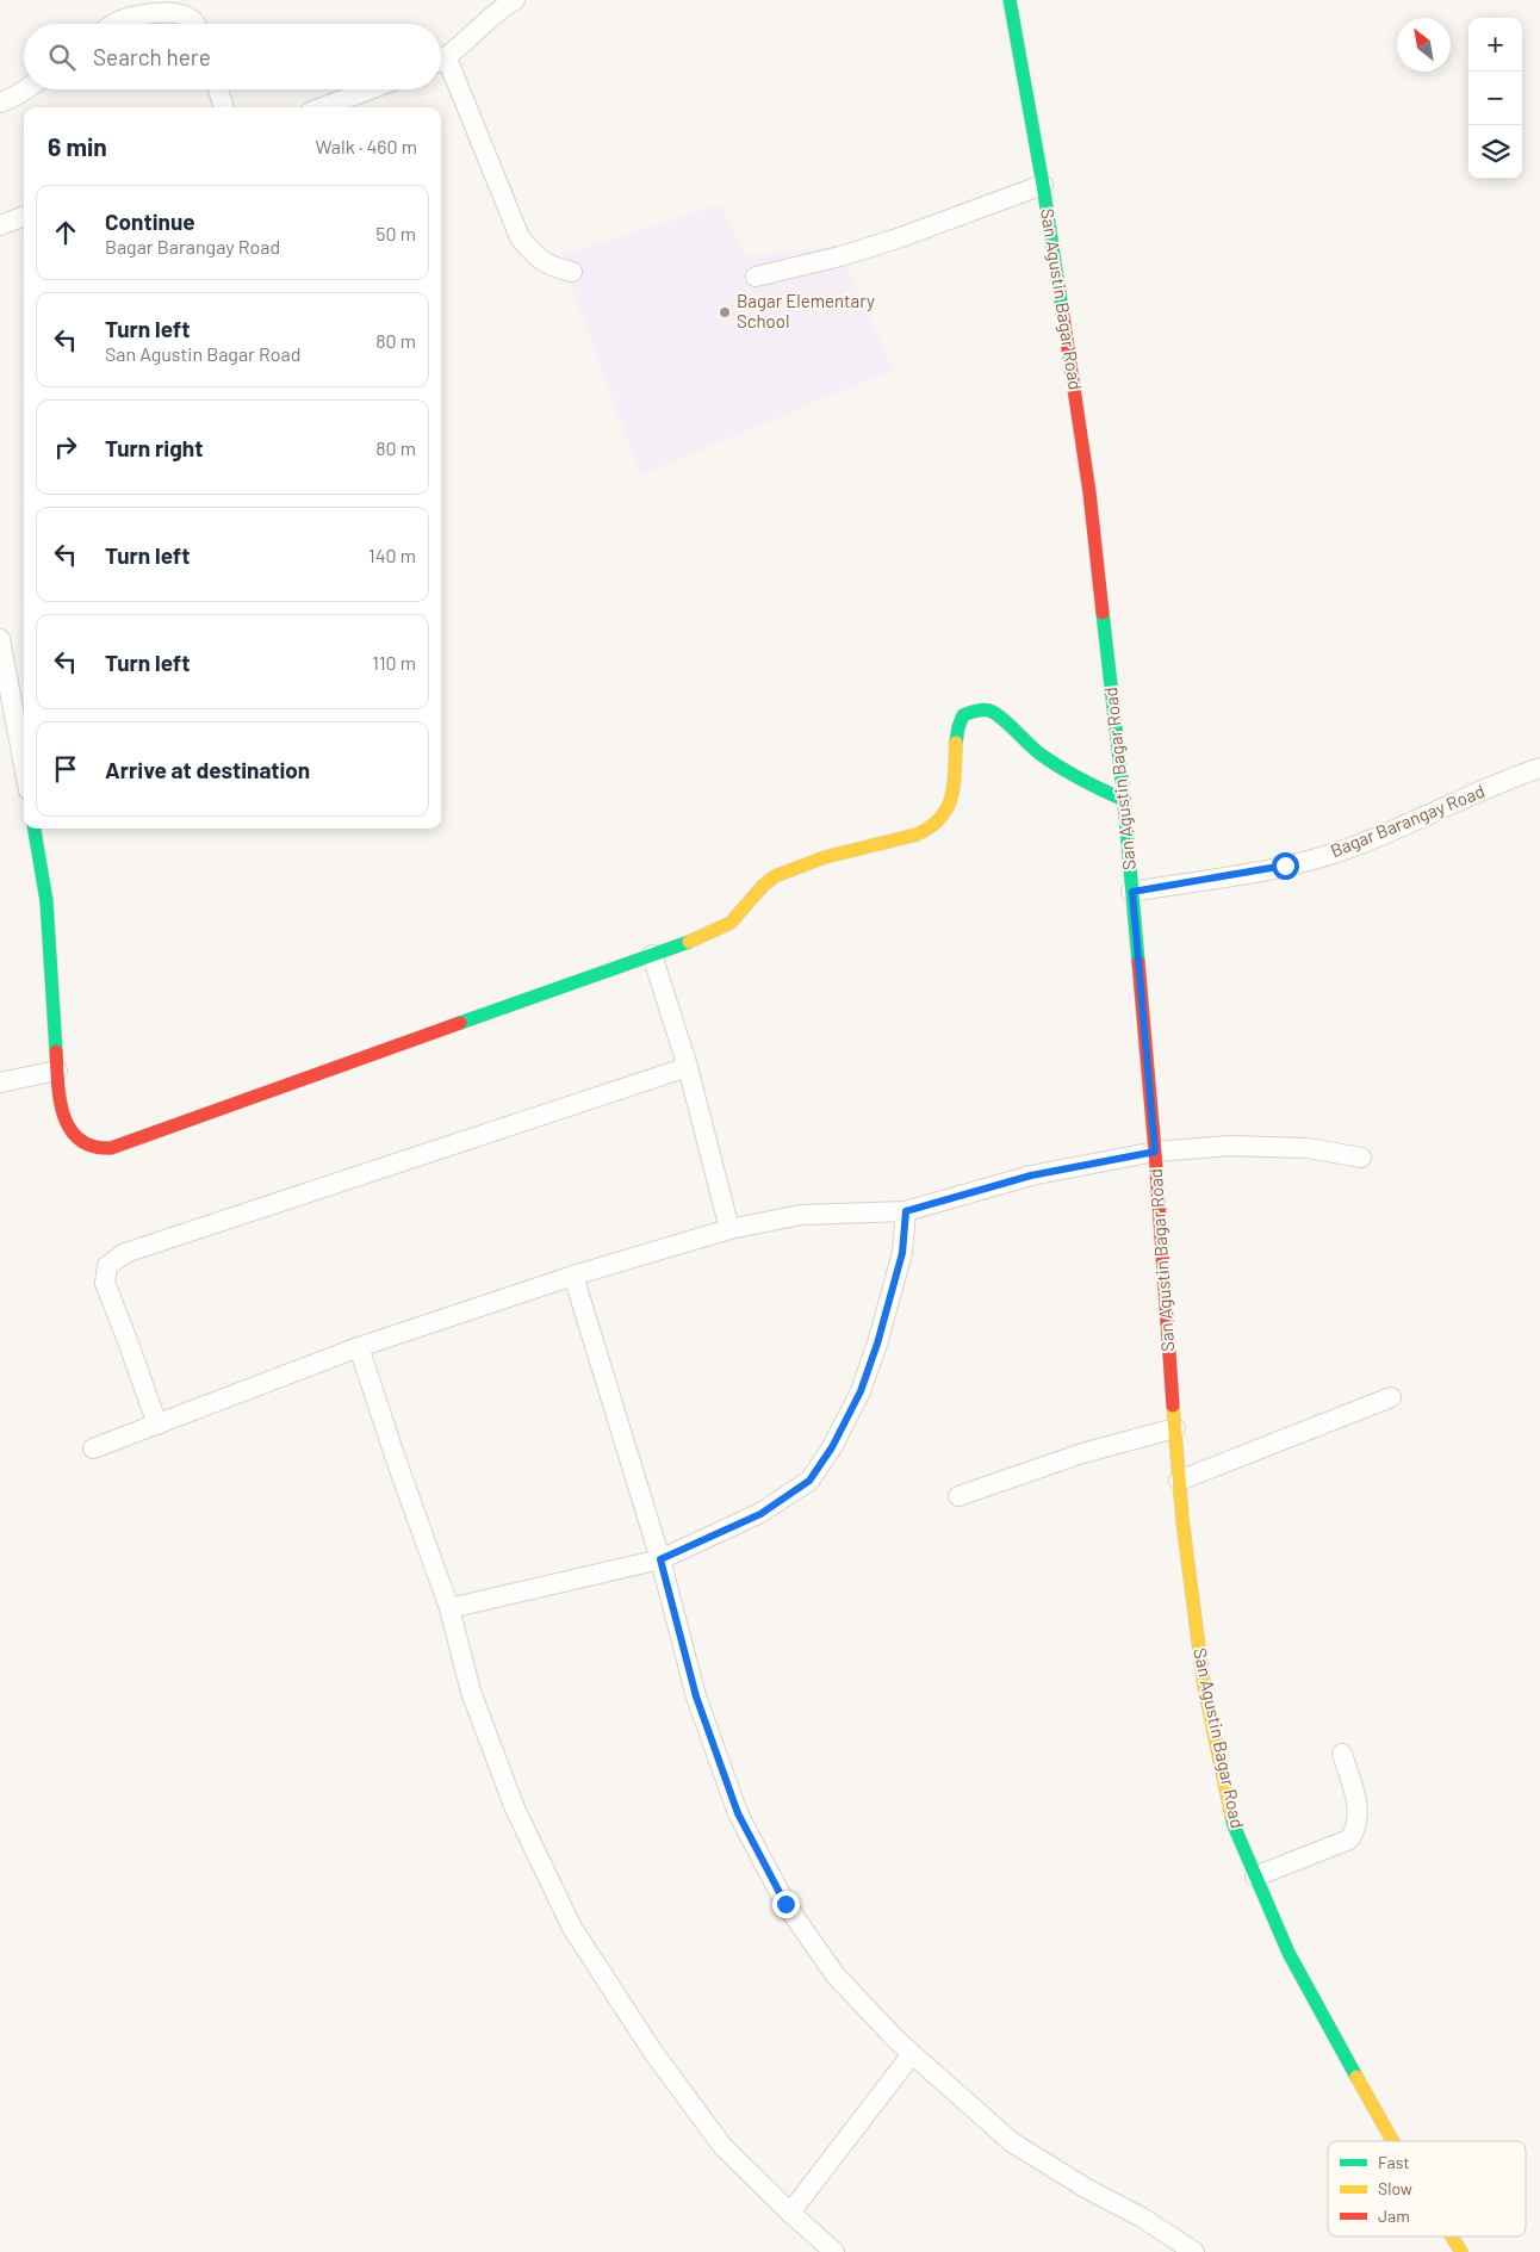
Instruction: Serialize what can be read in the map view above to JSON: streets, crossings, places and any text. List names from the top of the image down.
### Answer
{
  "streets": {
    "street": ["San Agustin Bagar Road", "Bagar Barangay Road"]
  },
  "crossings": [
    ["San Agustin Bagar Road", "Bagar Barangay Road"]
  ],
  "places": ["Bagar Elementary School"],
  "legend": ["Fast", "Slow", "Jam"],
  "north": "top left",
  "page": {
    "map_buttons": ["+", "−"],
    "search": "Search here",
    "heading": ["6 min", "Walk · 460 m"],
    "list": [
      ["Continue", "Bagar Barangay Road", "50 m"],
      ["Turn left", "San Agustin Bagar Road", "80 m"],
      ["Turn right", "80 m"],
      ["Turn left", "140 m"],
      ["Turn left", "110 m"],
      "Arrive at destination"
    ]
  }
}
